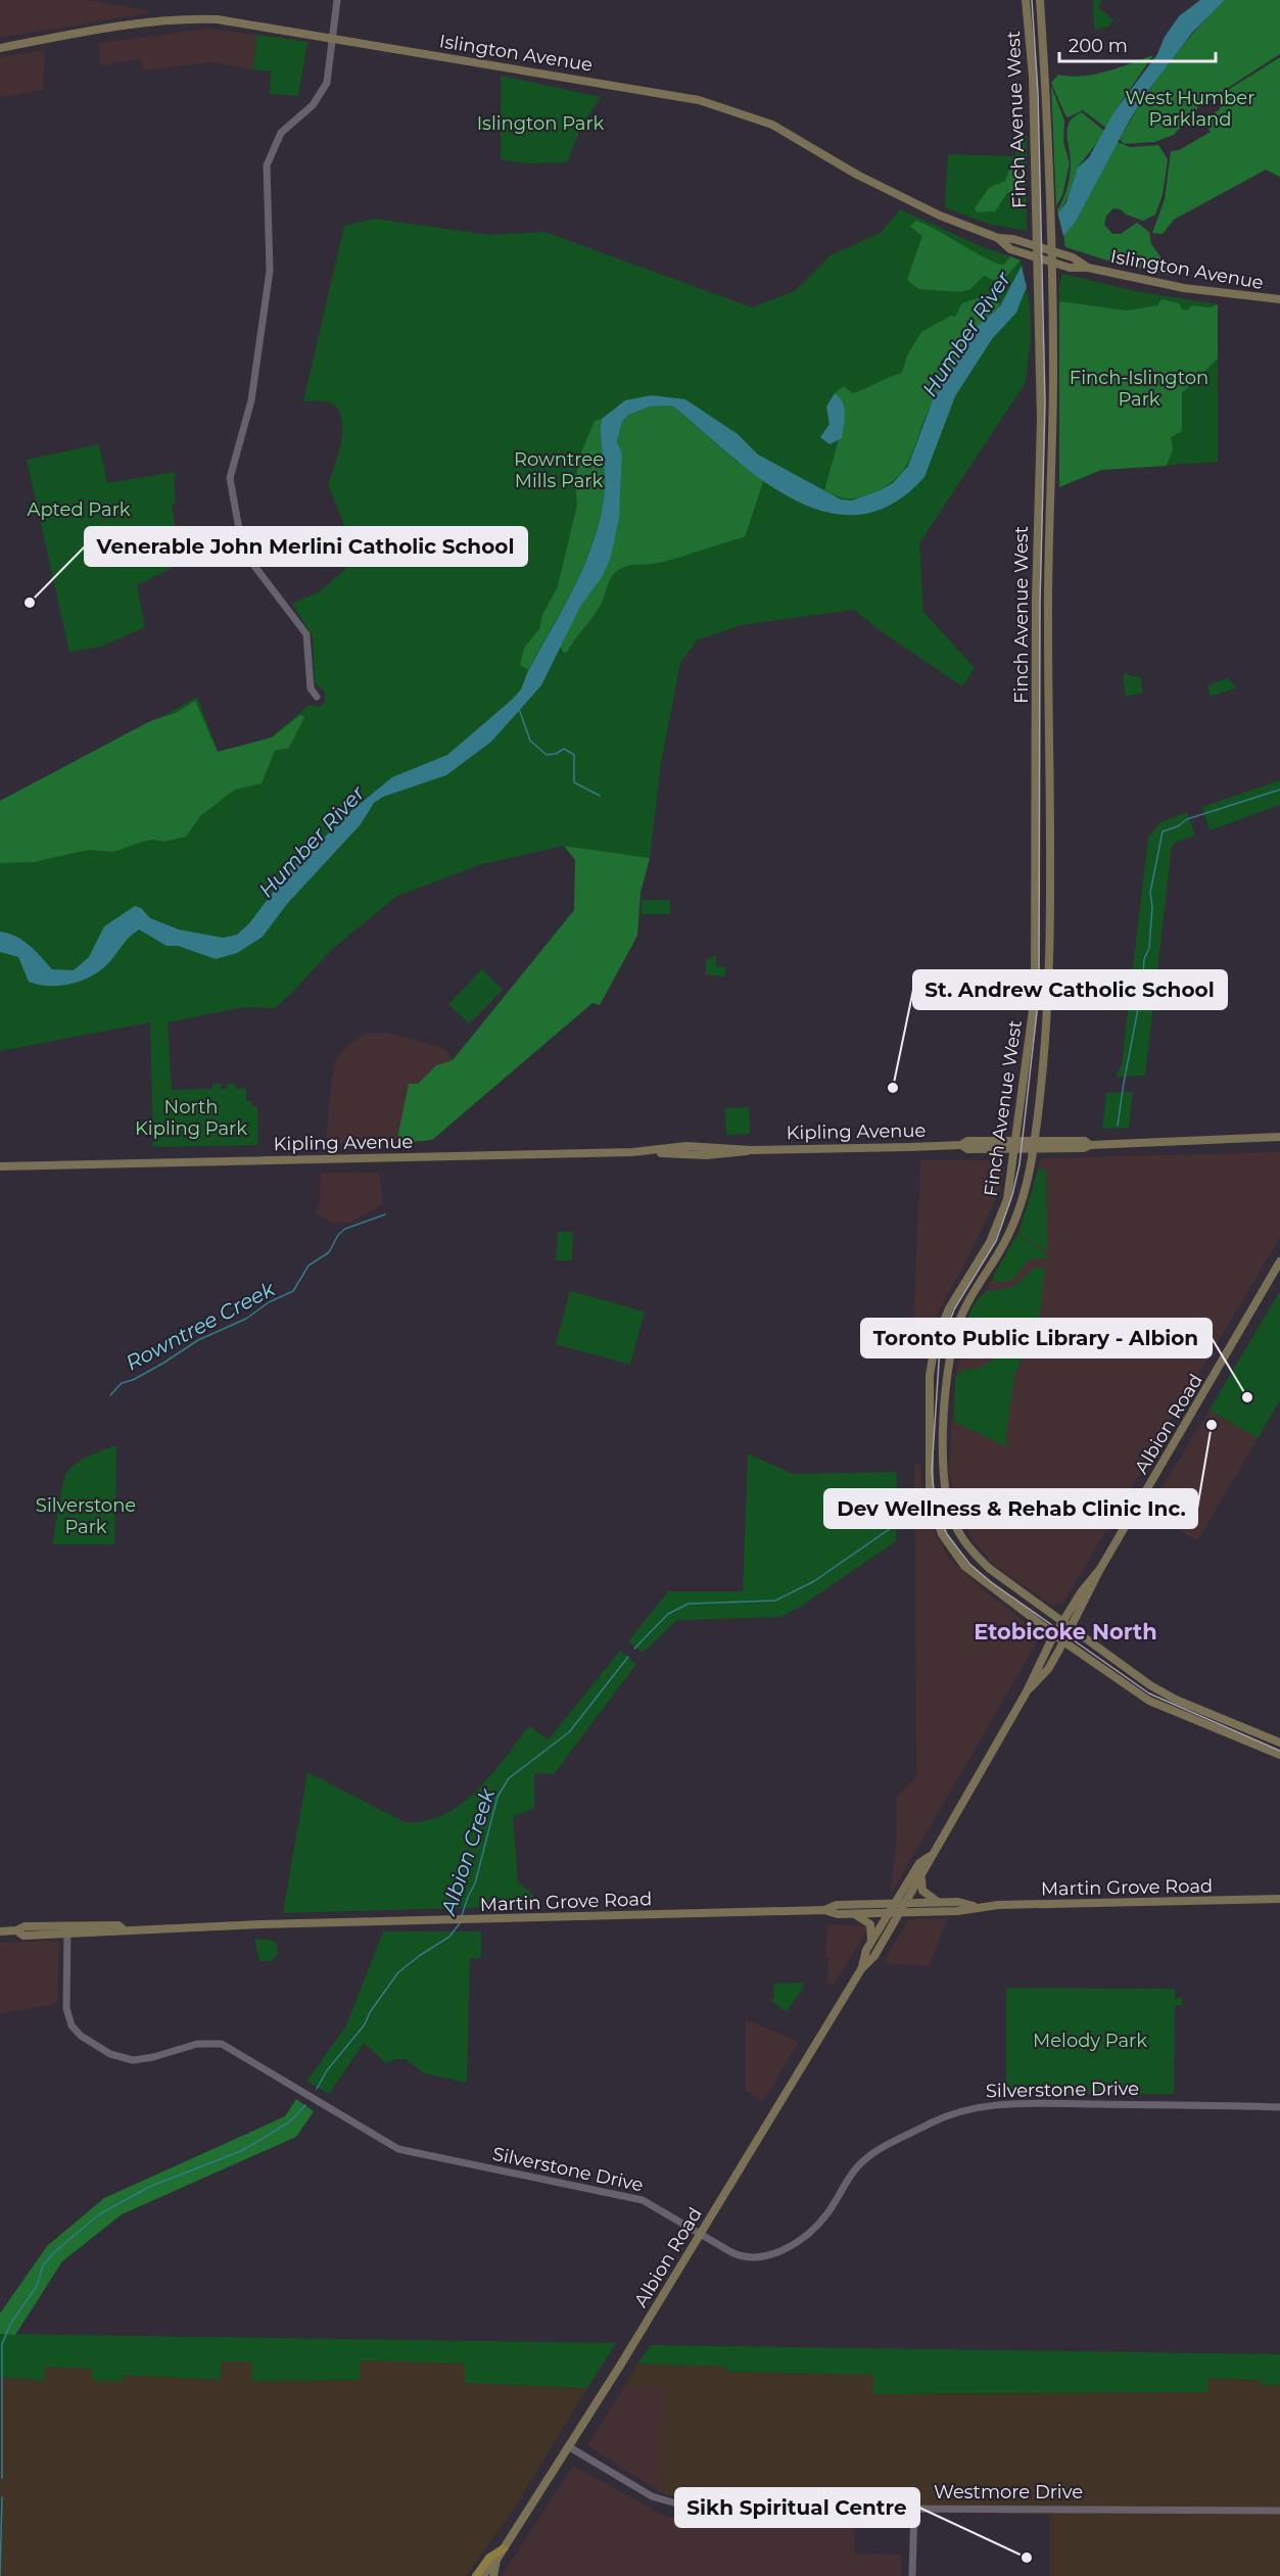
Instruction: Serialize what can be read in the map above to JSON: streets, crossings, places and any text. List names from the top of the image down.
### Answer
{
  "streets": {
    "main road": [
      "Islington Avenue",
      "Finch Avenue West",
      "Kipling Avenue",
      "Albion Road",
      "Martin Grove Road"
    ],
    "street": ["Silverstone Drive", "Westmore Drive"]
  },
  "crossings": [
    ["Islington Avenue", "Finch Avenue West"],
    ["Finch Avenue West", "Kipling Avenue"],
    ["Finch Avenue West", "Albion Road"],
    ["Albion Road", "Martin Grove Road"],
    ["Albion Road", "Silverstone Drive"],
    ["Albion Road", "Westmore Drive"],
    ["Martin Grove Road", "Silverstone Drive"]
  ],
  "districts": ["Etobicoke North"],
  "water": ["Humber River", "Rowntree Creek", "Albion Creek"],
  "parks": [
    "West Humber Parkland",
    "Islington Park",
    "Finch-Islington Park",
    "Rowntree Mills Park",
    "Apted Park",
    "North Kipling Park",
    "Silverstone Park",
    "Melody Park"
  ],
  "places": [
    "Venerable John Merlini Catholic School",
    "St. Andrew Catholic School",
    "Toronto Public Library - Albion",
    "Dev Wellness & Rehab Clinic Inc.",
    "Sikh Spiritual Centre"
  ],
  "scale_bar": "200 m"
}
